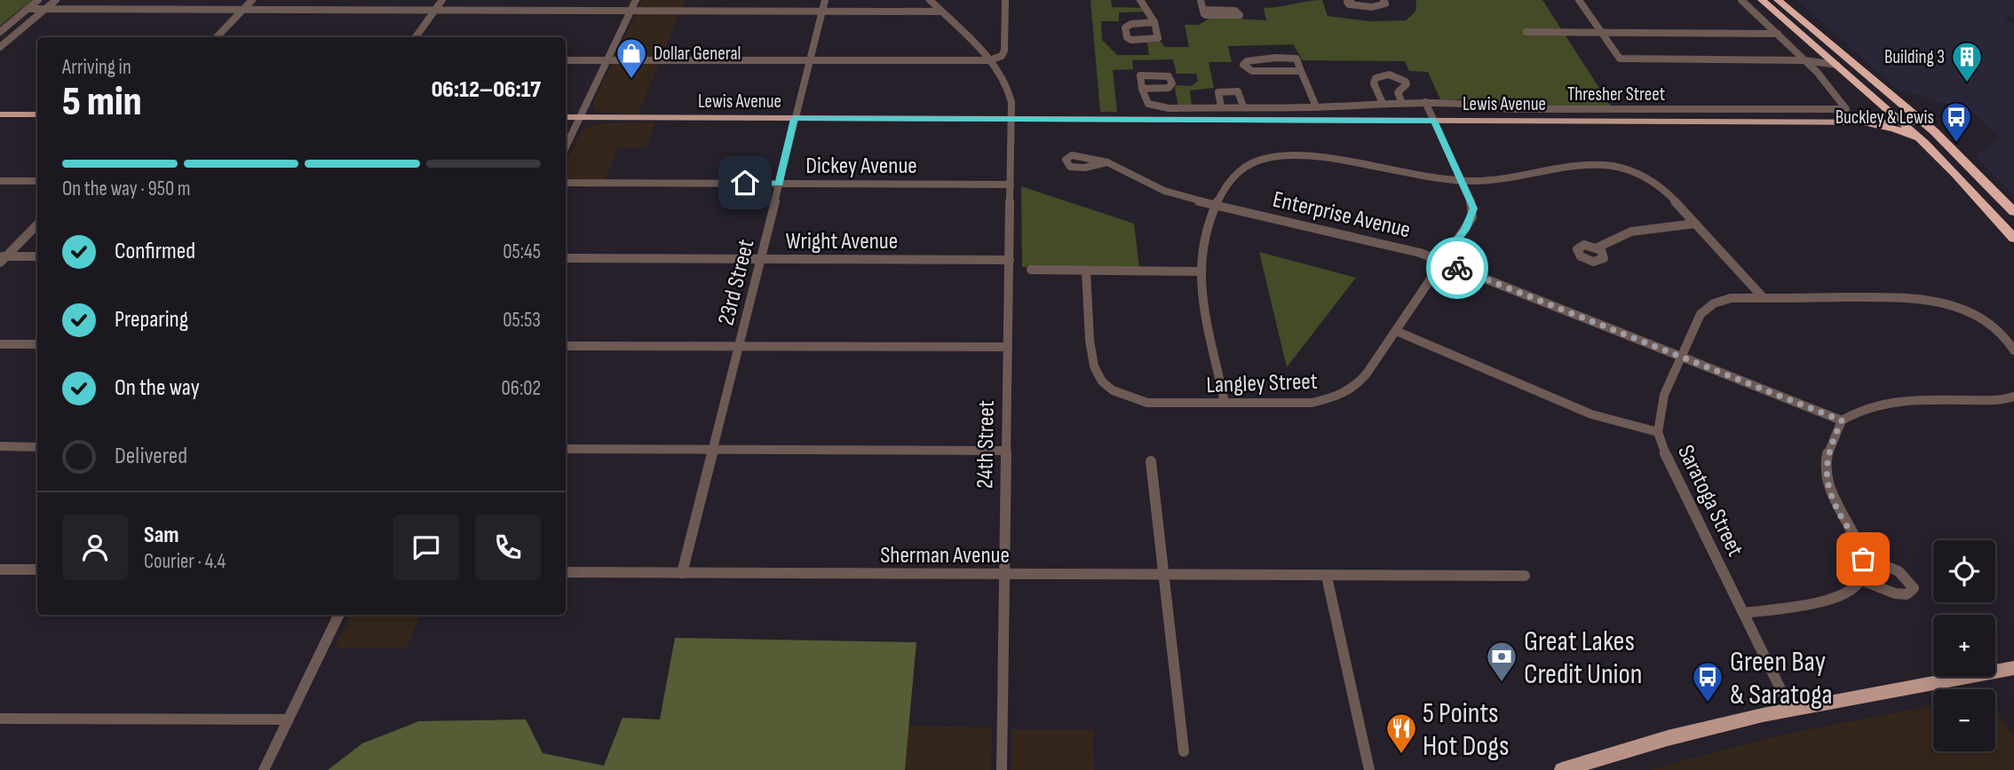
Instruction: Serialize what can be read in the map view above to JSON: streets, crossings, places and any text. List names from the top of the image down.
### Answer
{
  "streets": {
    "main road": ["Lewis Avenue"],
    "street": [
      "Thresher Street",
      "Dickey Avenue",
      "Enterprise Avenue",
      "Wright Avenue",
      "23rd Street",
      "Langley Street",
      "24th Street",
      "Saratoga Street",
      "Sherman Avenue"
    ]
  },
  "crossings": [
    ["Thresher Street", "Langley Street"],
    ["Lewis Avenue", "23rd Street"],
    ["Lewis Avenue", "Langley Street"],
    ["Lewis Avenue", "24th Street"],
    ["Dickey Avenue", "23rd Street"],
    ["Dickey Avenue", "24th Street"],
    ["Enterprise Avenue", "Langley Street"],
    ["Enterprise Avenue", "Saratoga Street"],
    ["Wright Avenue", "23rd Street"],
    ["Wright Avenue", "24th Street"],
    ["23rd Street", "Sherman Avenue"],
    ["24th Street", "Sherman Avenue"]
  ],
  "places": {
    "shop": ["Dollar General"],
    "building": ["Building 3"],
    "bus stop": ["Buckley & Lewis", "Green Bay & Saratoga"],
    "bank": ["Great Lakes Credit Union"],
    "restaurant": ["5 Points Hot Dogs"]
  },
  "page": {
    "heading": ["5 min", "Arriving in", "06:12–06:17"],
    "panel": ["Sam", "Courier · 4.4"],
    "bar": "On the way · 950 m",
    "list": [
      ["Confirmed", "05:45"],
      ["Preparing", "05:53"],
      ["On the way", "06:02"],
      "Delivered"
    ],
    "map_buttons": ["+", "−"]
  }
}
